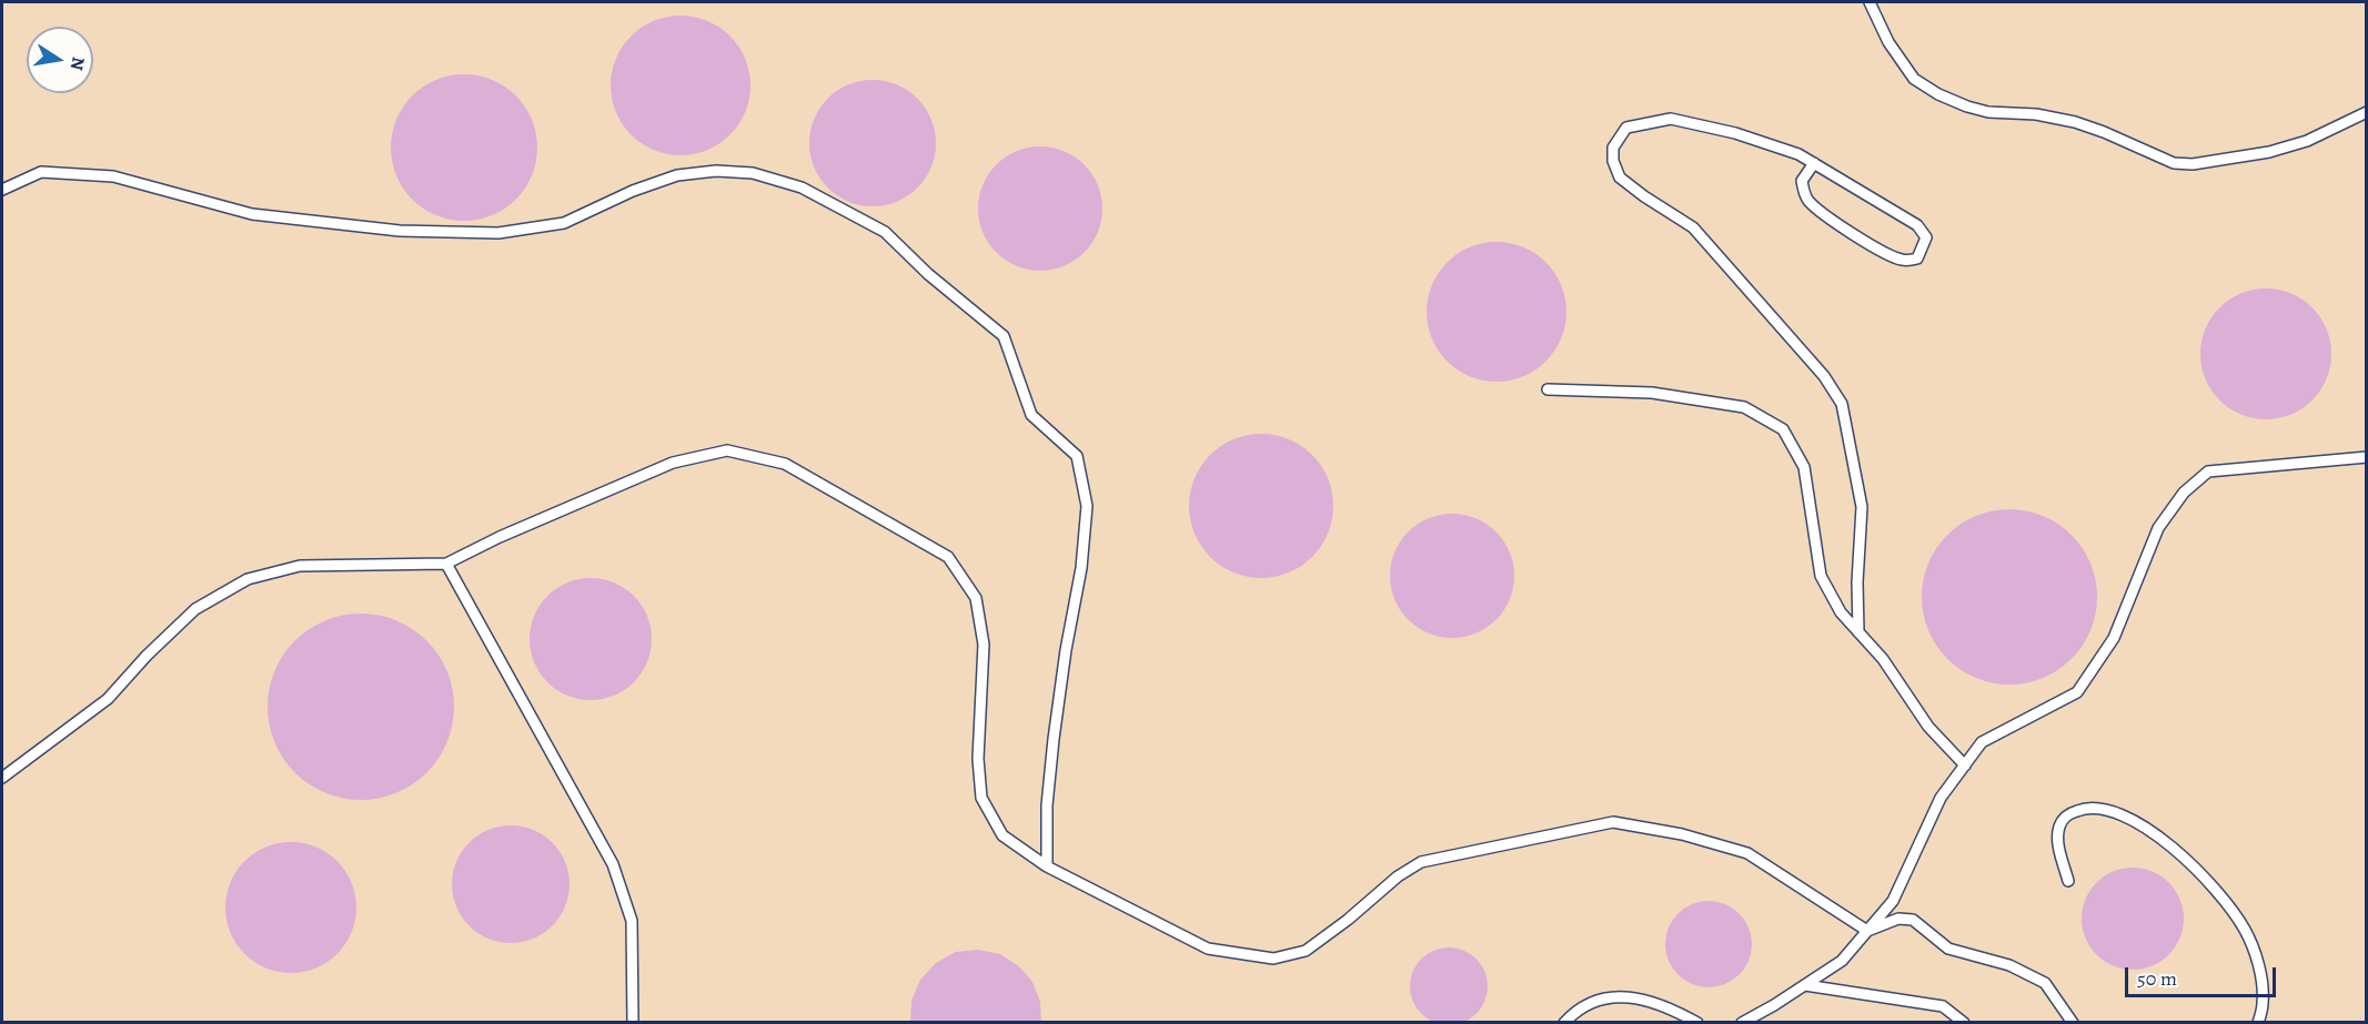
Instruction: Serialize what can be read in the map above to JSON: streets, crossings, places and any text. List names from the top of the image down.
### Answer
{
  "scale_bar": "50 m",
  "north": "right"
}
